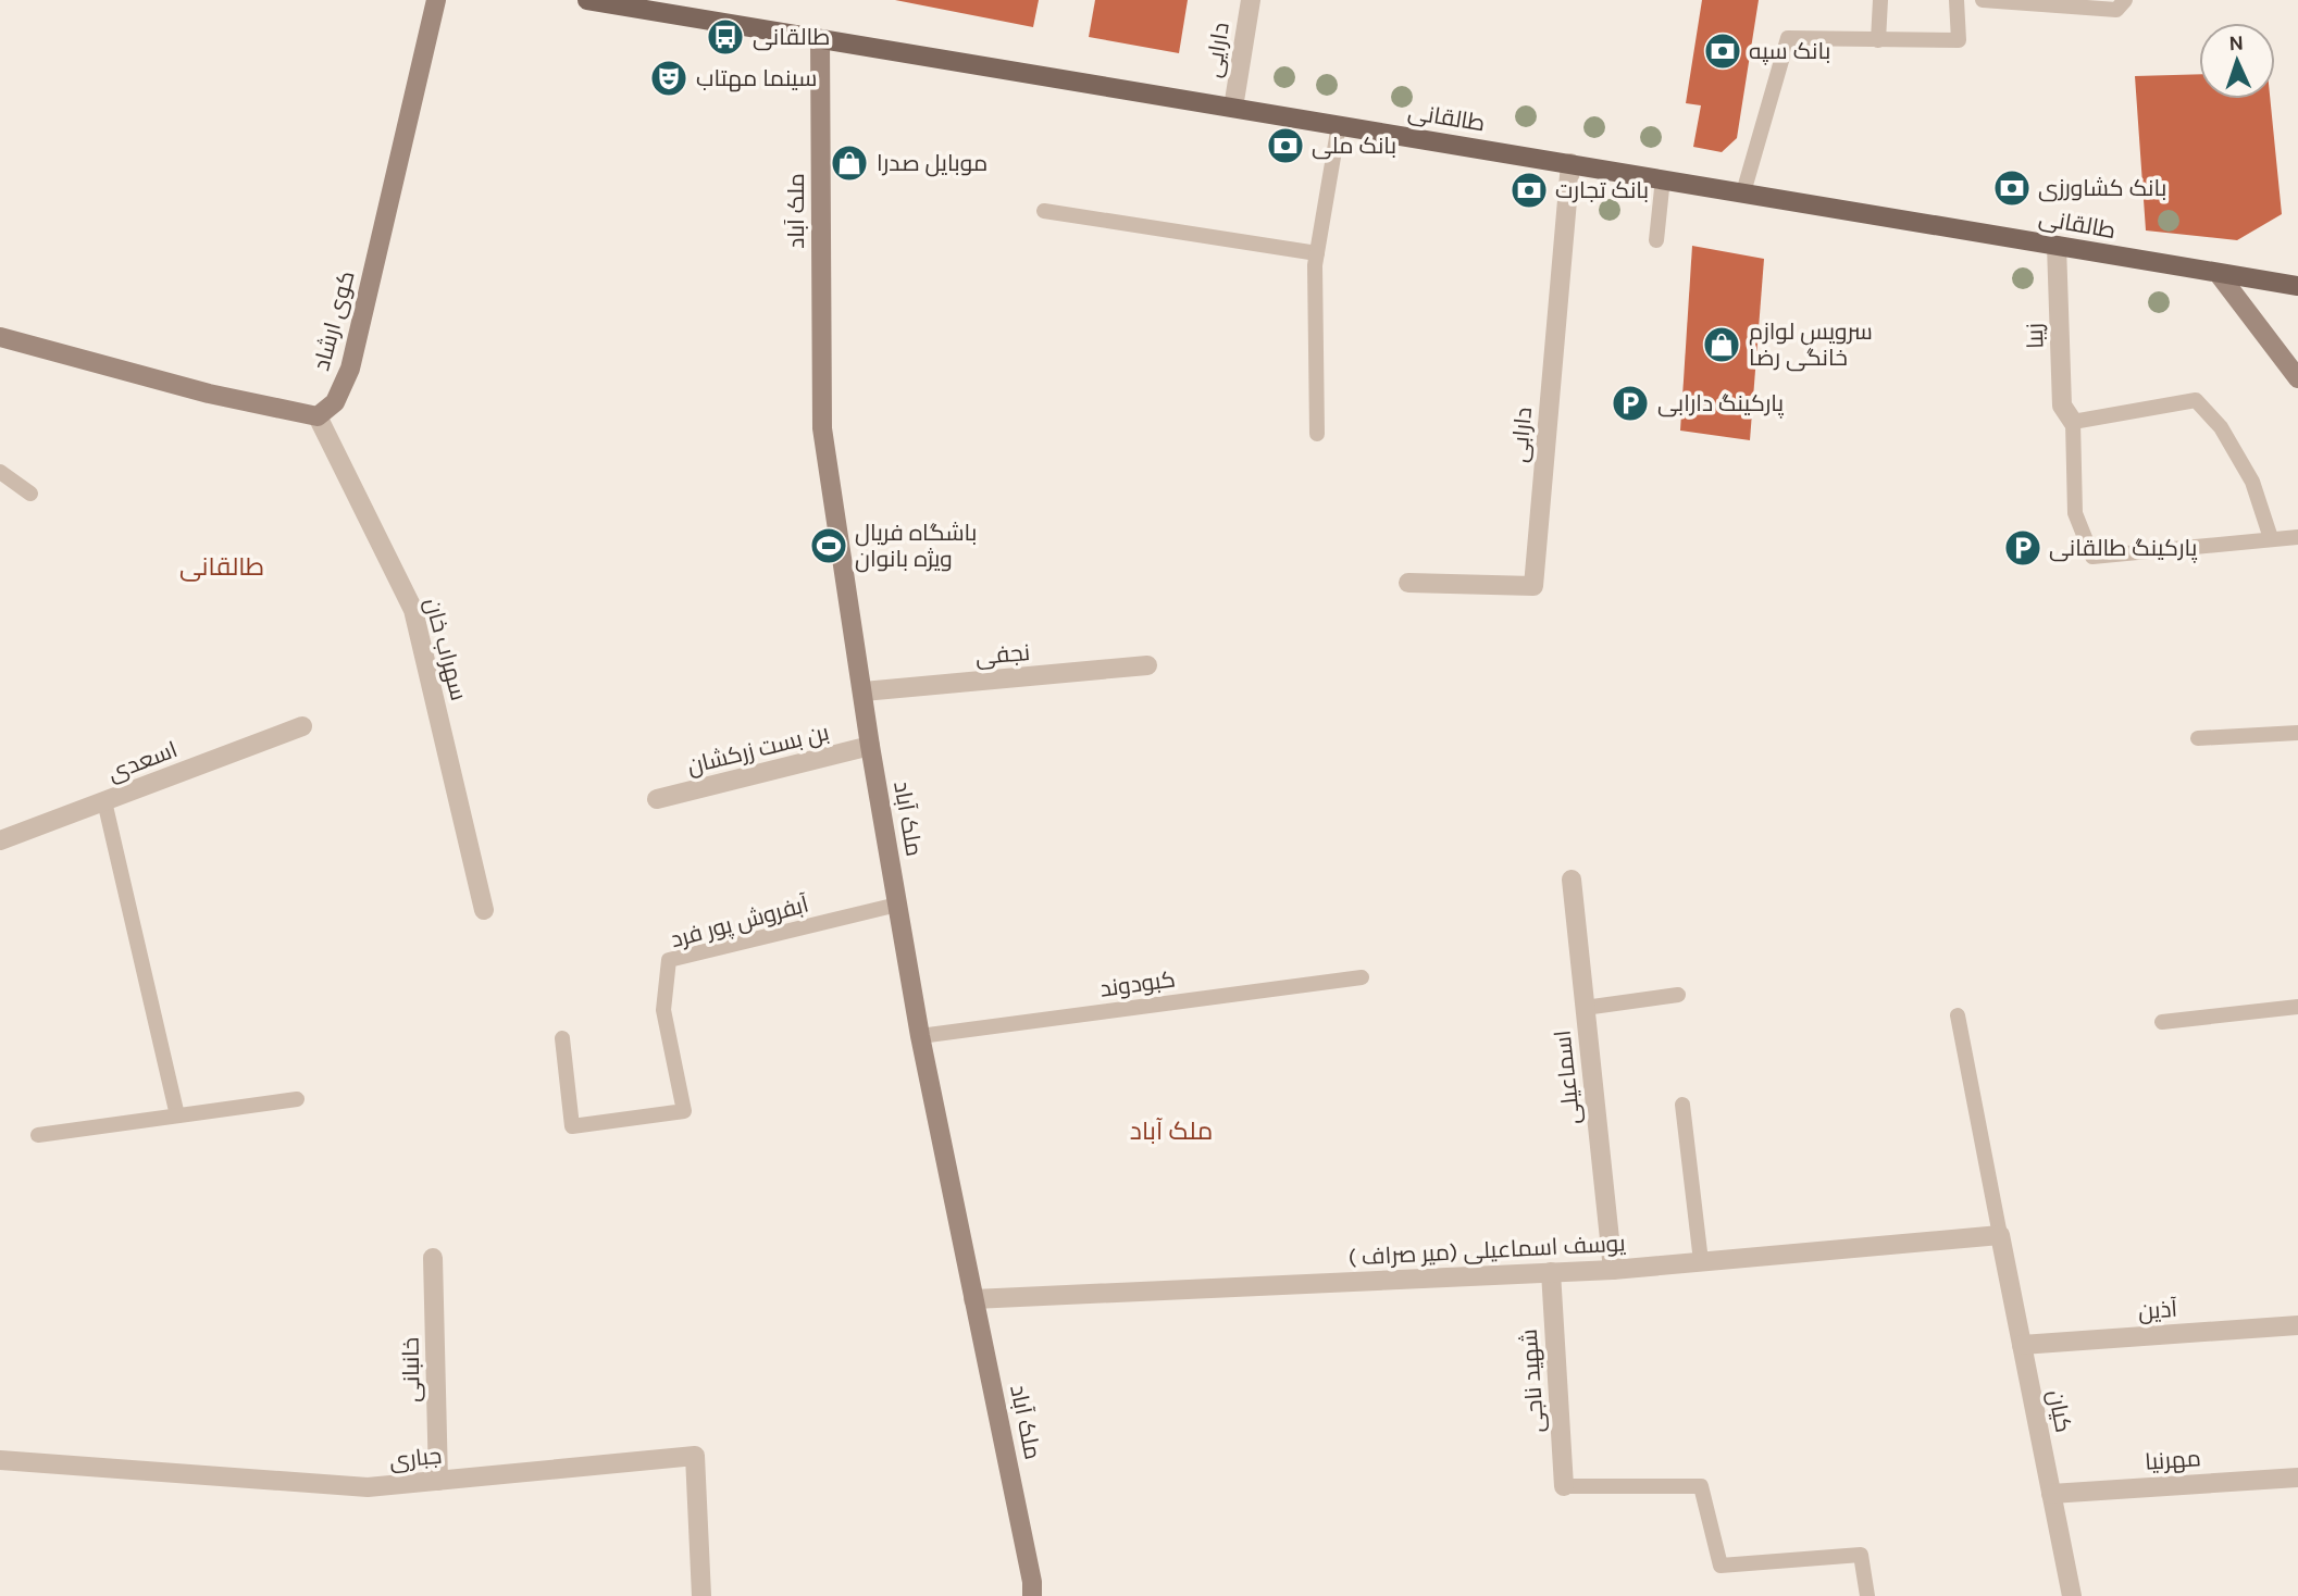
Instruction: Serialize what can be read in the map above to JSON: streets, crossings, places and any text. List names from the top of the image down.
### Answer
{
  "streets": {
    "main road": ["طالقانی"],
    "street": [
      "دارایی",
      "ملک آباد",
      "کوی ارشاد",
      "زیبا",
      "دارابی",
      "سهراب خان",
      "نجفی",
      "بن بست زرکشان",
      "اسعدی",
      "اسماعیلی",
      "یوسف اسماعیلی (میر صراف )",
      "آذین",
      "خانبانی",
      "شهید ناجی",
      "کیان",
      "جباری",
      "مهرنیا"
    ],
    "lane": ["آبفروش پور فرد", "کبودوند"]
  },
  "crossings": [
    ["دارایی", "طالقانی"],
    ["طالقانی", "ملک آباد"],
    ["طالقانی", "زیبا"],
    ["طالقانی", "دارابی"],
    ["ملک آباد", "نجفی"],
    ["ملک آباد", "بن بست زرکشان"],
    ["ملک آباد", "آبفروش پور فرد"],
    ["ملک آباد", "کبودوند"],
    ["ملک آباد", "یوسف اسماعیلی (میر صراف )"],
    ["کوی ارشاد", "سهراب خان"],
    ["اسماعیلی", "یوسف اسماعیلی (میر صراف )"],
    ["یوسف اسماعیلی (میر صراف )", "شهید ناجی"],
    ["یوسف اسماعیلی (میر صراف )", "کیان"],
    ["آذین", "کیان"],
    ["خانبانی", "جباری"],
    ["کیان", "مهرنیا"]
  ],
  "districts": ["طالقانی", "ملک آباد"],
  "places": {
    "bus stop": ["طالقانی"],
    "bank": [
      "بانک سپه",
      "بانک ملی",
      "بانک کشاورزی",
      "بانک تجارت"
    ],
    "theatre": ["سینما مهتاب"],
    "shop": ["موبایل صدرا", "سرویس لوازم خانگی رضا"],
    "parking": ["پارکینگ دارابی", "پارکینگ طالقانی"],
    "sports": ["باشگاه فریال ویژه بانوان"]
  },
  "north": "top"
}
